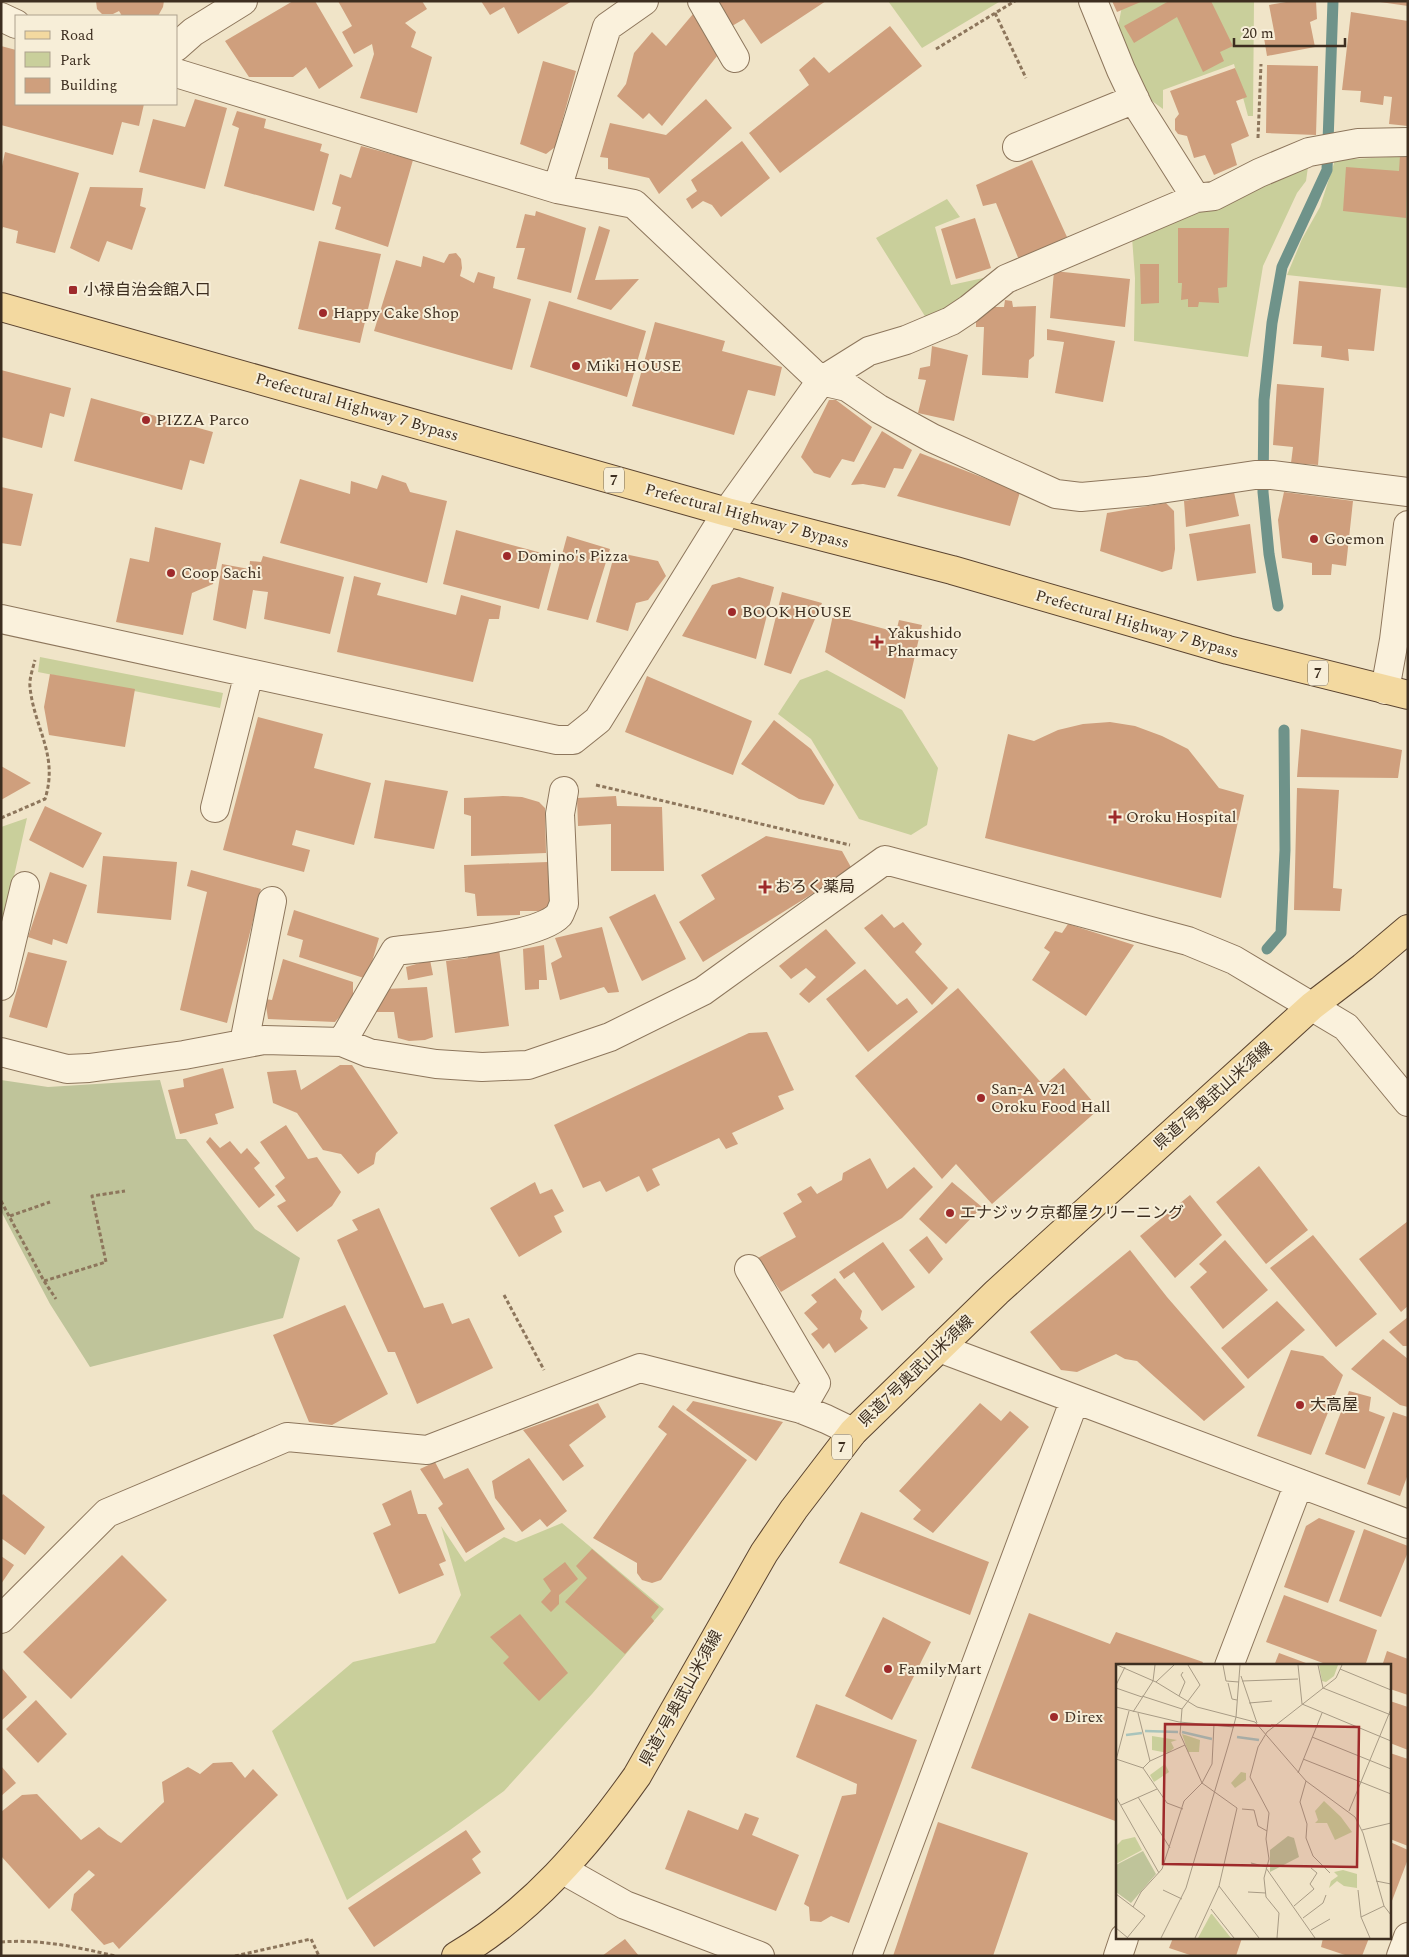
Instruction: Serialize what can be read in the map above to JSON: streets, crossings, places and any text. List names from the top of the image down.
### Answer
{
  "streets": {
    "main road": ["Prefectural Highway 7 Bypass", "7", "県道7号奥武山米須線"]
  },
  "places": {
    "transit": ["小禄自治会館入口"],
    "other": [
      "Happy Cake Shop",
      "Miki HOUSE",
      "PIZZA Parco",
      "Goemon",
      "Domino's Pizza",
      "Coop Sachi",
      "BOOK HOUSE",
      "San-A V21 Oroku Food Hall",
      "エナジック京都屋クリーニング",
      "大高屋",
      "FamilyMart",
      "Direx"
    ],
    "health": ["Yakushido Pharmacy", "Oroku Hospital", "おろく薬局"]
  },
  "legend": ["Road", "Park", "Building"],
  "scale_bar": "20 m"
}
